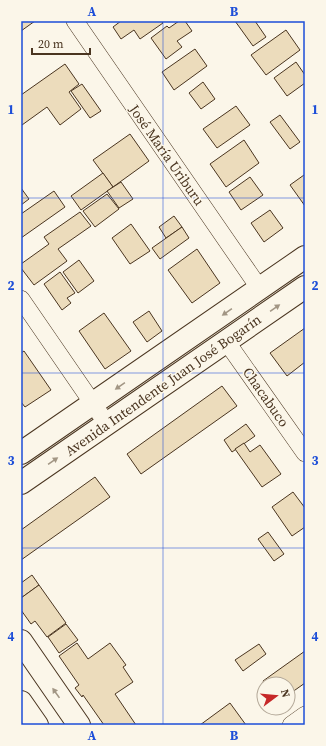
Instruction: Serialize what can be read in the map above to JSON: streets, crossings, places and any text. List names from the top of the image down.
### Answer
{
  "streets": {
    "street": ["José María Uriburu", "Avenida Intendente Juan José Bogarín", "Chacabuco"]
  },
  "crossings": [
    ["José María Uriburu", "Avenida Intendente Juan José Bogarín"],
    ["Avenida Intendente Juan José Bogarín", "Chacabuco"]
  ],
  "scale_bar": "20 m",
  "north": "right",
  "grid": {
    "columns": ["A", "B"],
    "rows": [
      "1",
      "2",
      "3",
      "4"
    ]
  }
}
